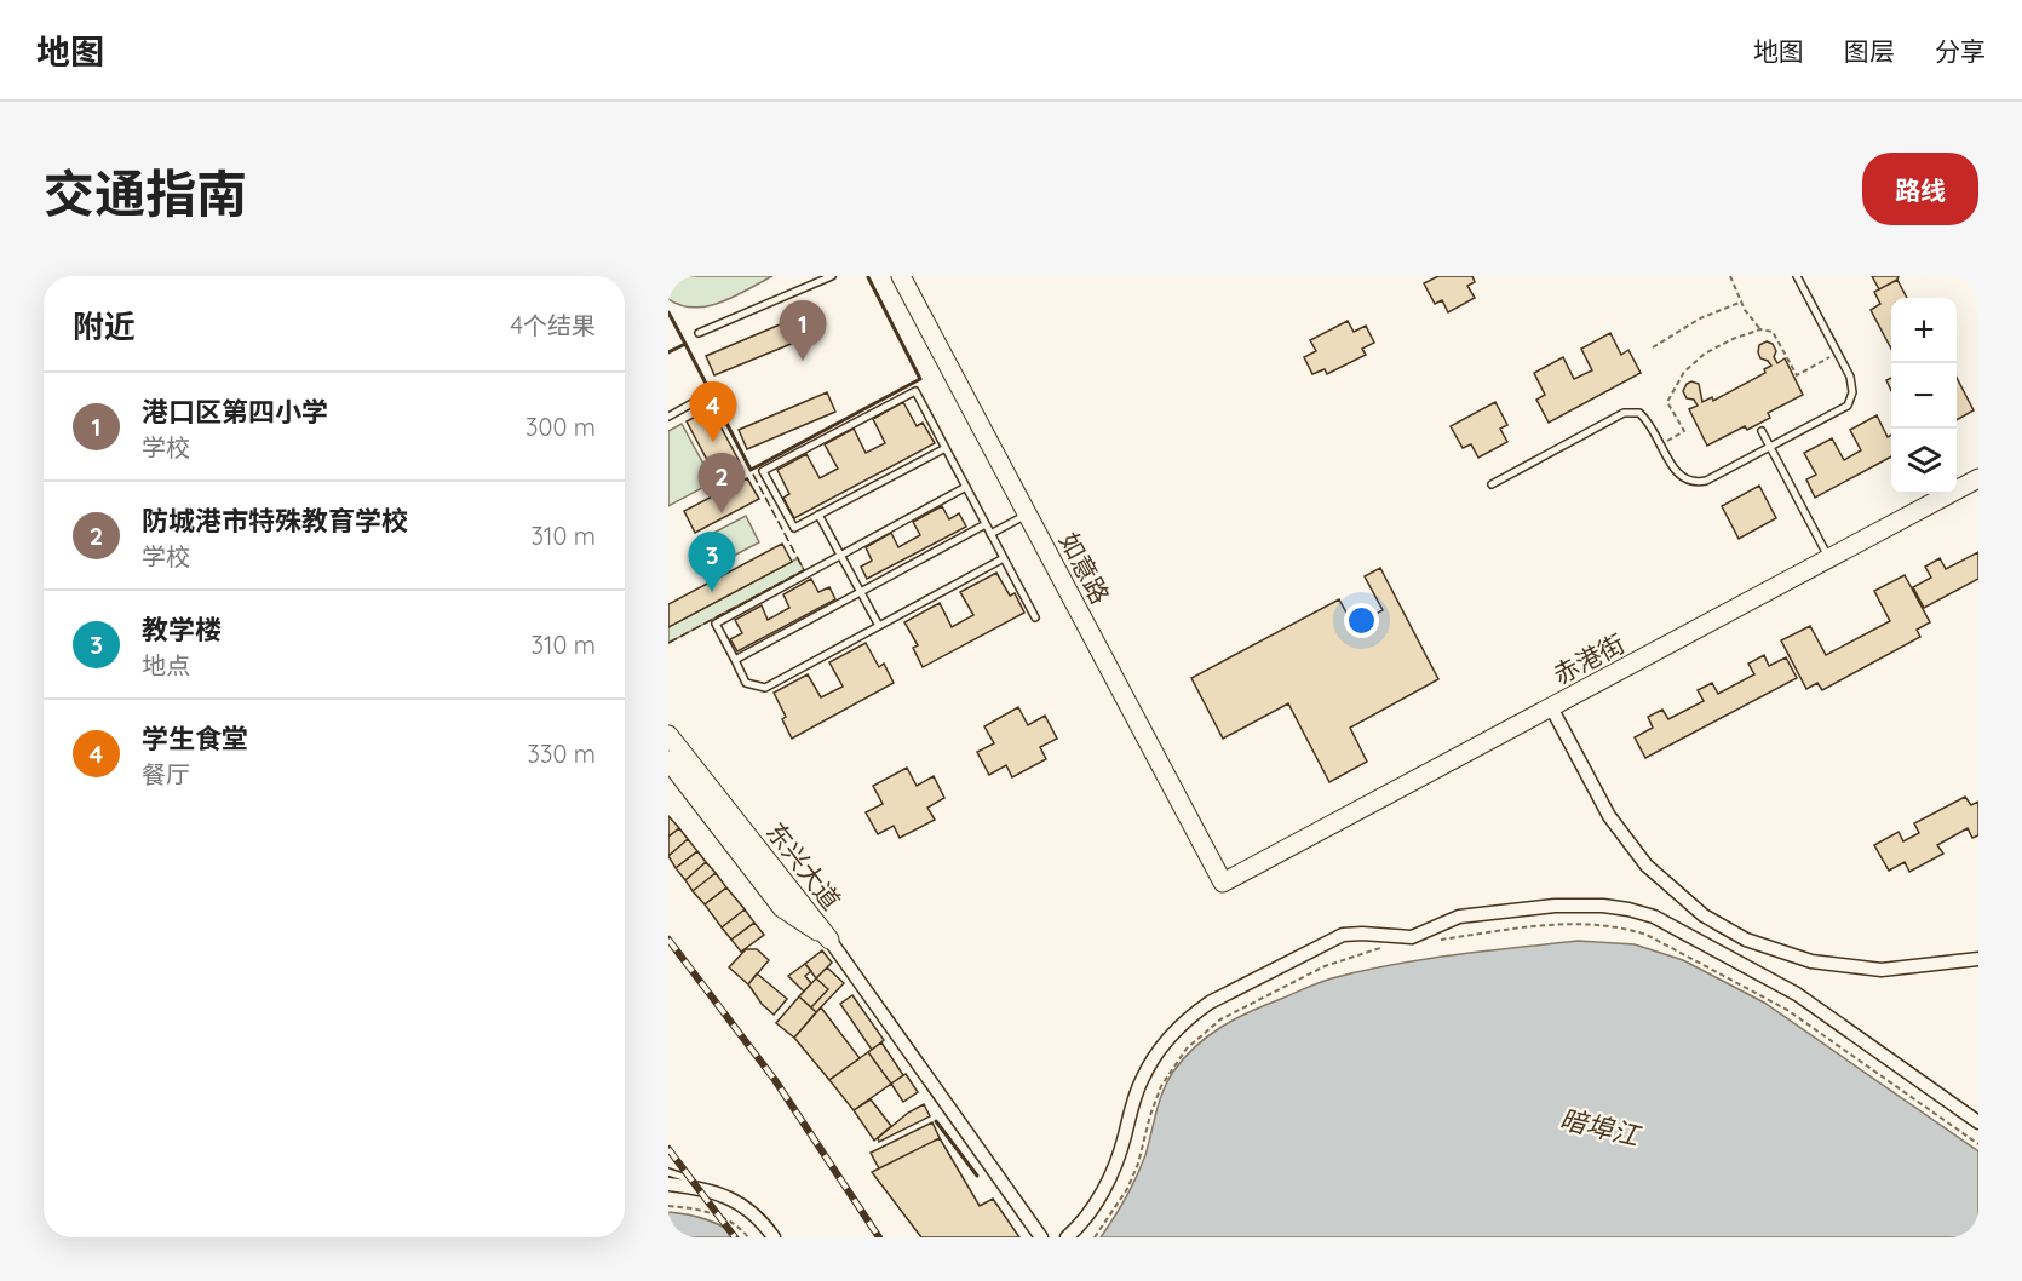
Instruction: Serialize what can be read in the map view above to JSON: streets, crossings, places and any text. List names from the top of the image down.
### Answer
{
  "streets": {
    "street": ["如意路", "赤港街", "东兴大道"]
  },
  "crossings": [
    ["如意路", "赤港街"]
  ],
  "water": ["暗埠江"],
  "page": {
    "header": "地图",
    "nav": ["地图", "图层", "分享"],
    "title": "交通指南",
    "buttons": "路线",
    "heading": ["附近", "4个结果"],
    "map_buttons": ["+", "−"],
    "pins": [
      "1",
      "4",
      "2",
      "3"
    ],
    "list": [
      {
        "mark": "1",
        "name": "港口区第四小学",
        "note": "学校",
        "value": "300 m"
      },
      {
        "mark": "2",
        "name": "防城港市特殊教育学校",
        "note": "学校",
        "value": "310 m"
      },
      {
        "mark": "3",
        "name": "教学楼",
        "note": "地点",
        "value": "310 m"
      },
      {
        "mark": "4",
        "name": "学生食堂",
        "note": "餐厅",
        "value": "330 m"
      }
    ]
  }
}
